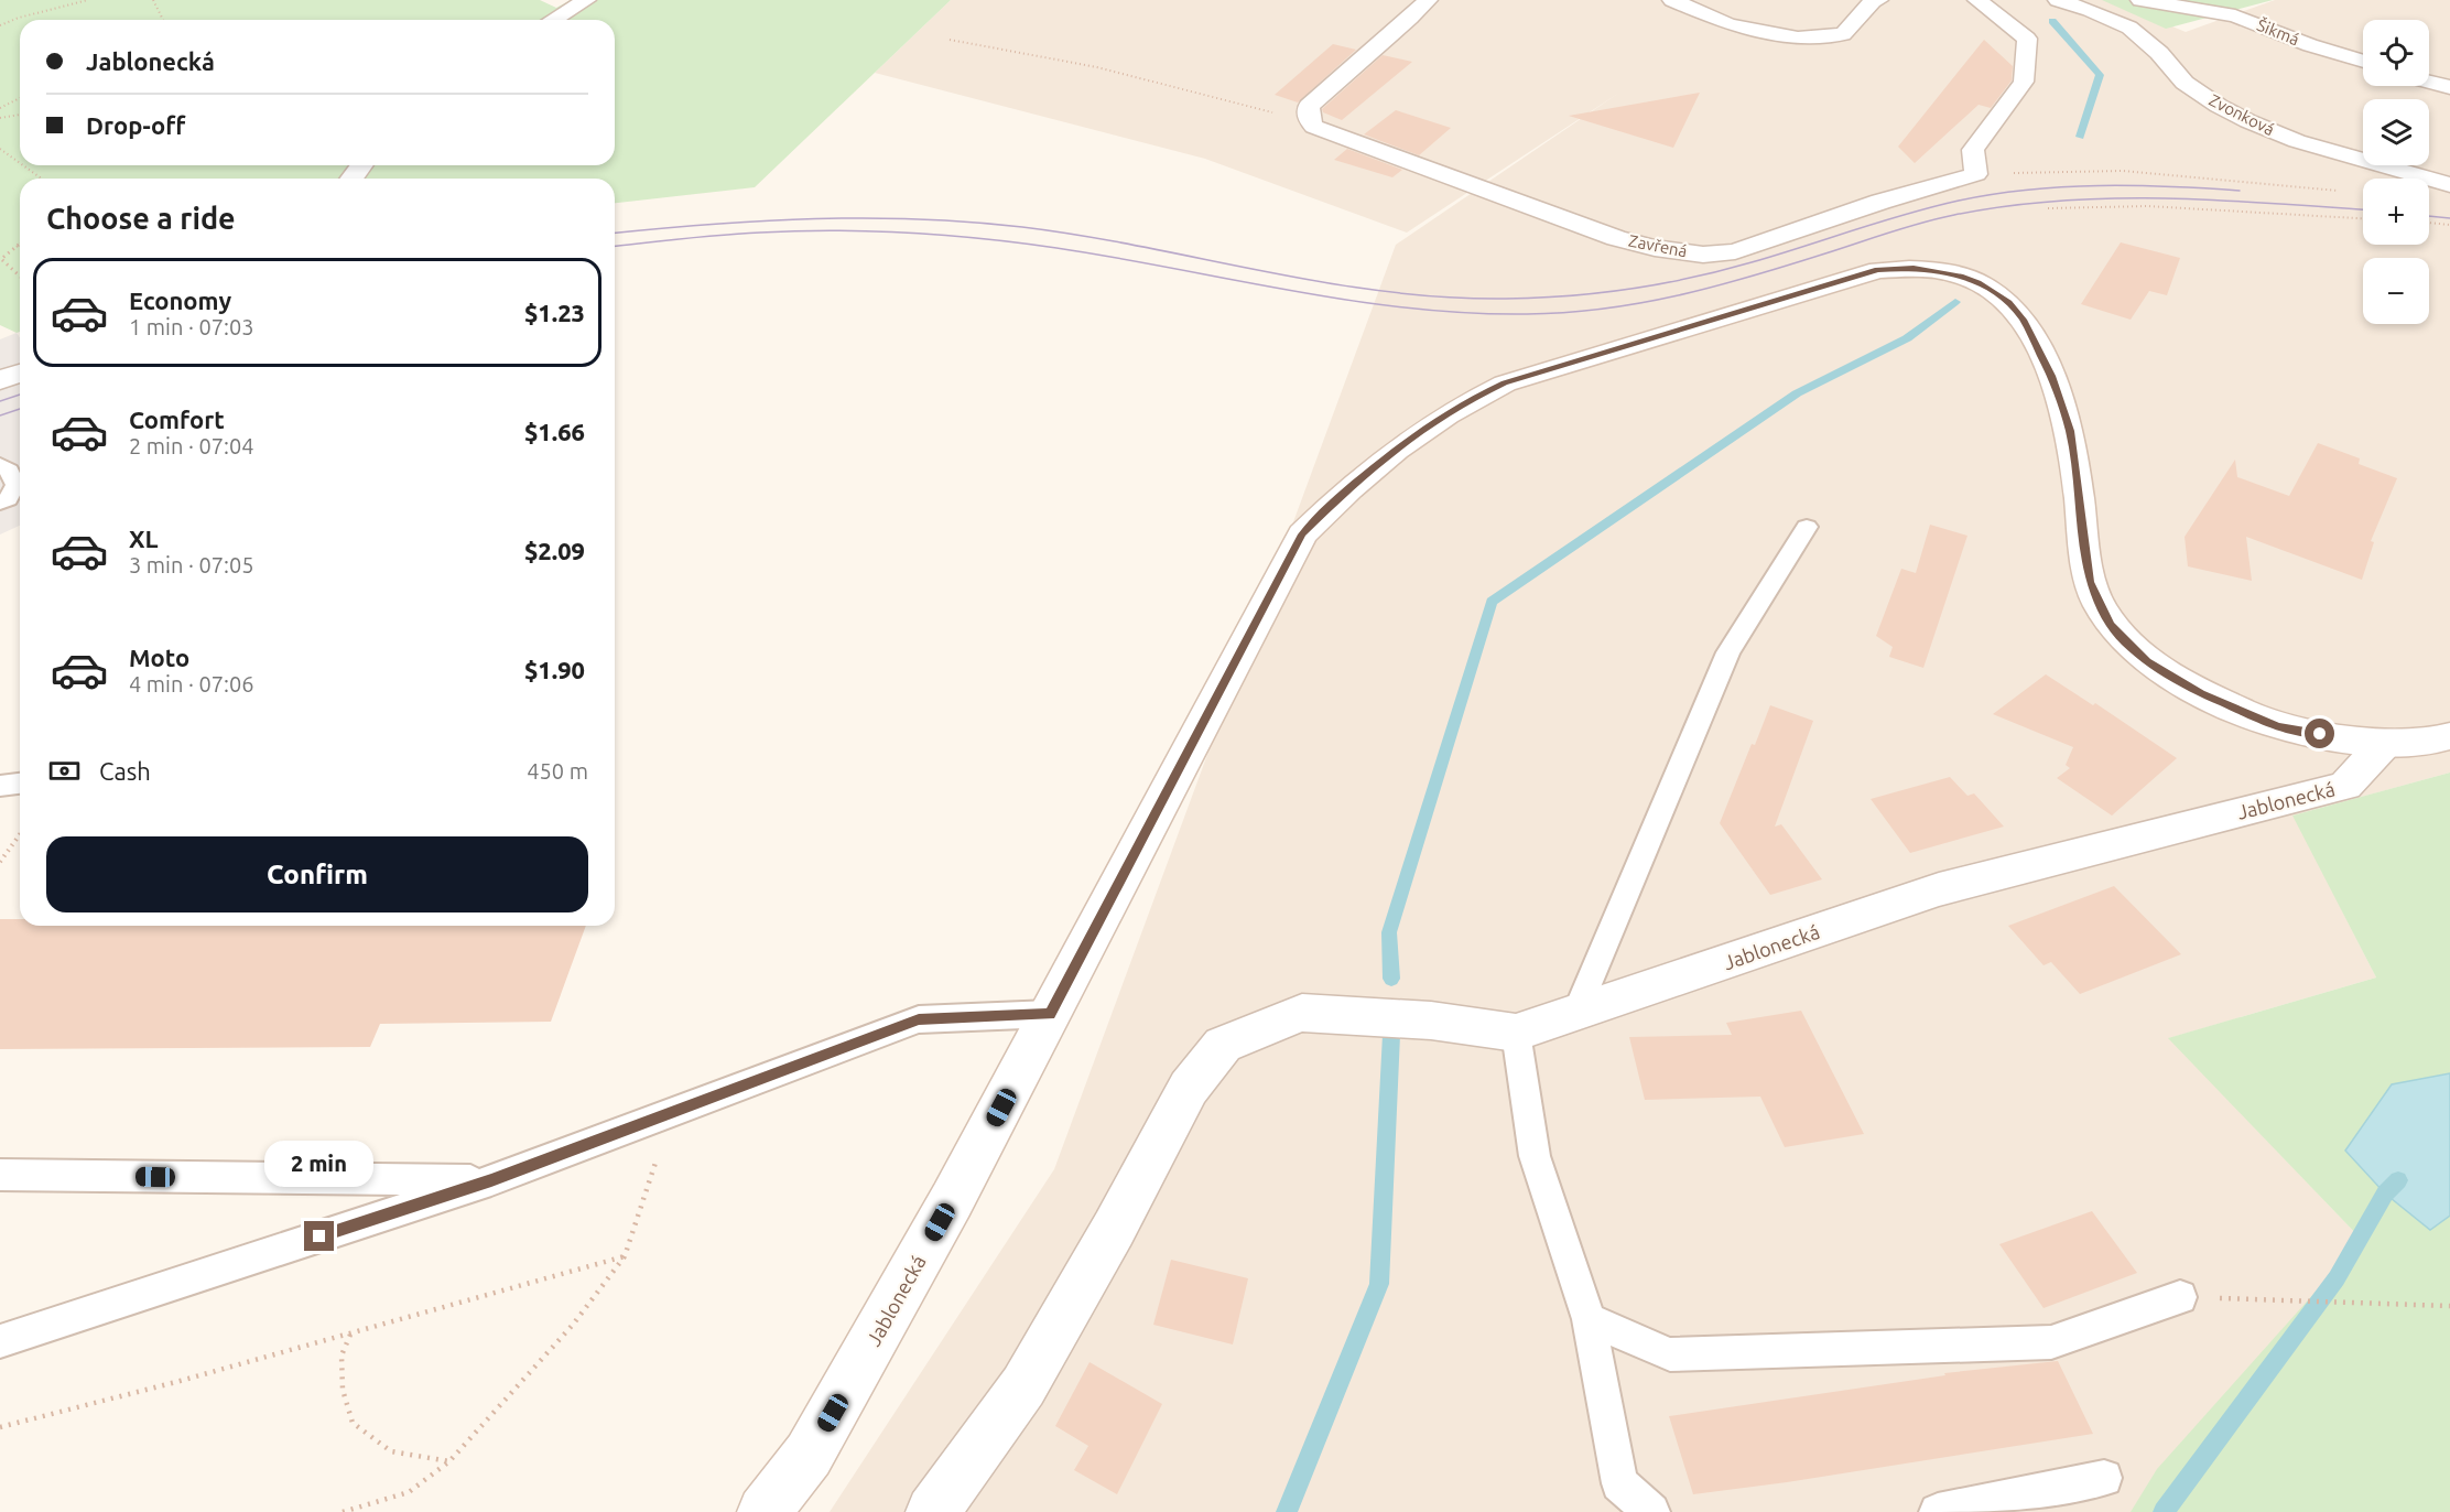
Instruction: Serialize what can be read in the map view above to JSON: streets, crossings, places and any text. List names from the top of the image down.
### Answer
{
  "streets": {
    "street": [
      "Šikmá",
      "Zvonková",
      "Zavřená",
      "Jablonecká"
    ]
  },
  "page": {
    "map_buttons": ["+", "−"],
    "banner": ["Jablonecká", "Drop-off"],
    "heading": "Choose a ride",
    "list": [
      {
        "name": "Economy",
        "note": "1 min · 07:03",
        "value": "$1.23"
      },
      {
        "name": "Comfort",
        "note": "2 min · 07:04",
        "value": "$1.66"
      },
      {
        "name": "XL",
        "note": "3 min · 07:05",
        "value": "$2.09"
      },
      {
        "name": "Moto",
        "note": "4 min · 07:06",
        "value": "$1.90"
      }
    ],
    "pay": ["Cash", "450 m"],
    "buttons": "Confirm",
    "bubble": "2 min"
  }
}
